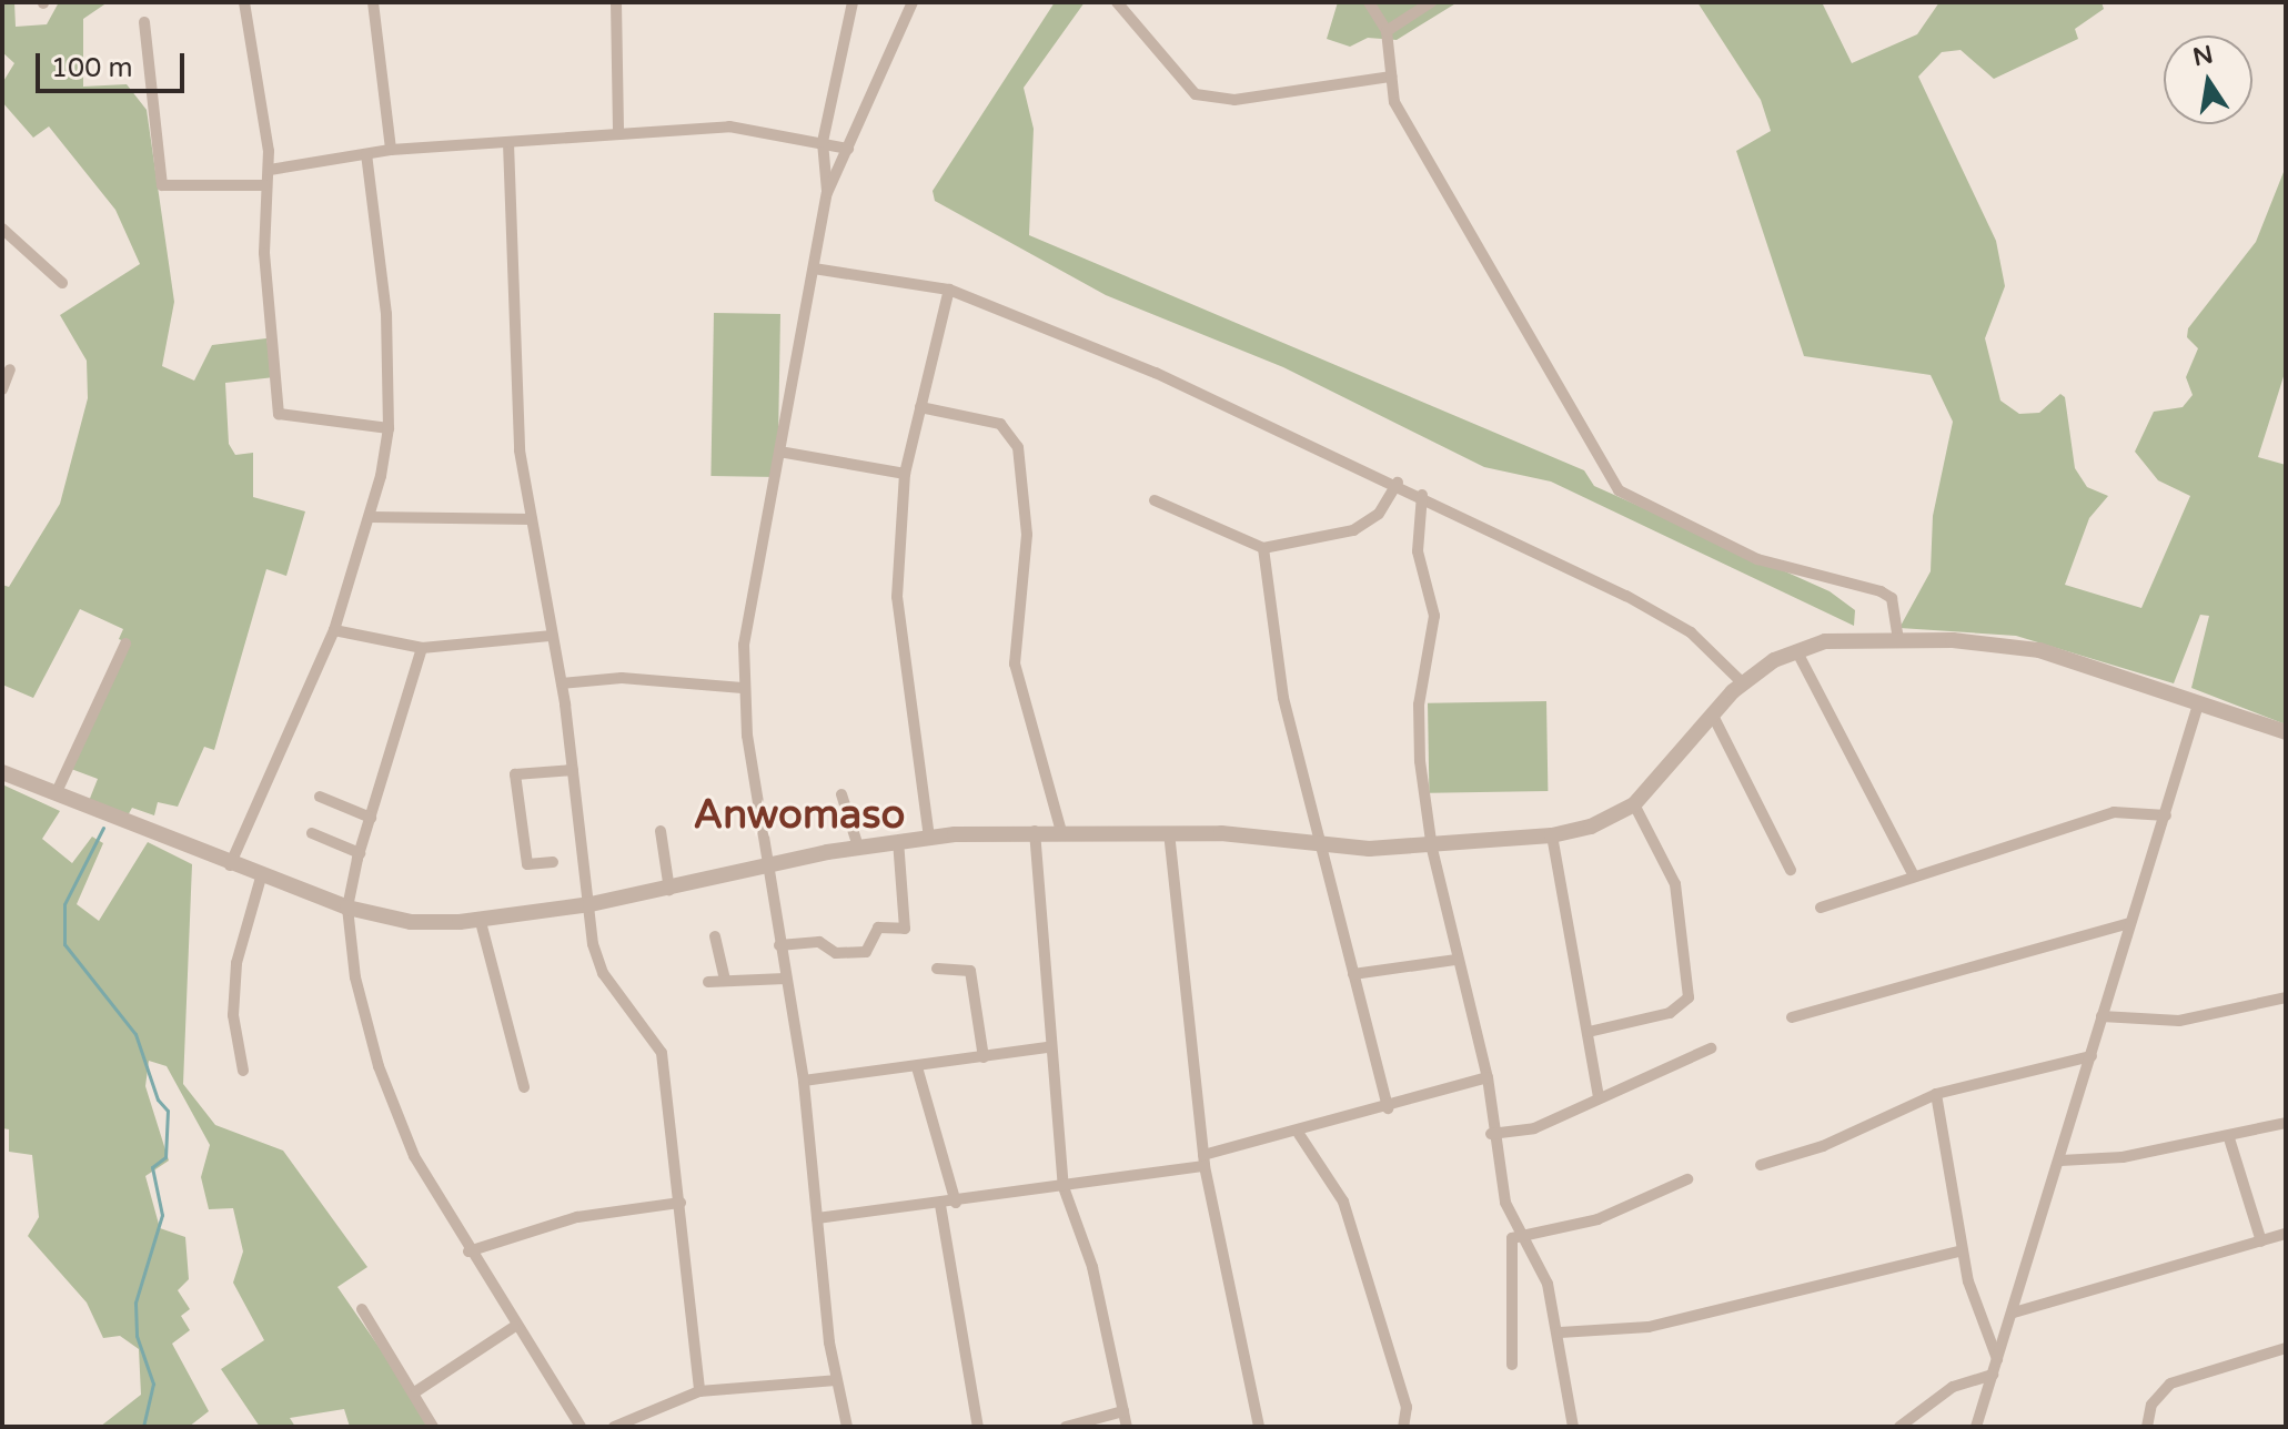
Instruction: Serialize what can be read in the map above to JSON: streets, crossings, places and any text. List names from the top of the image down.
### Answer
{
  "districts": ["Anwomaso"],
  "scale_bar": "100 m",
  "north": "top"
}
